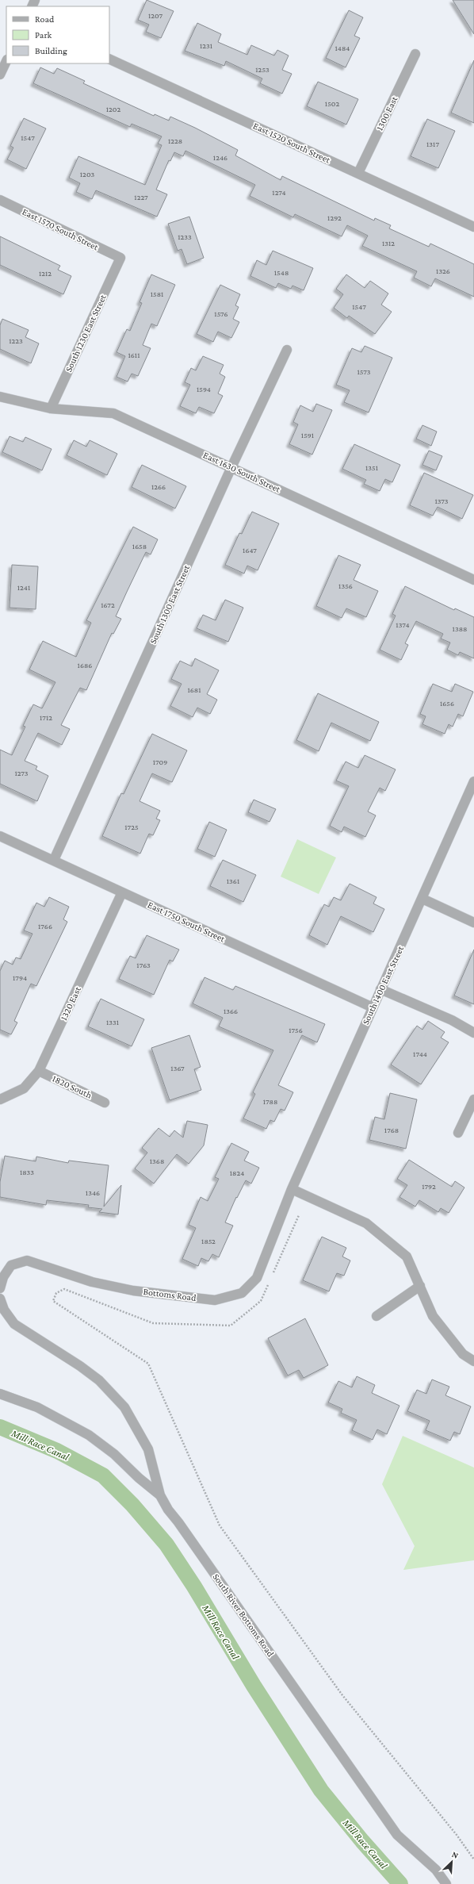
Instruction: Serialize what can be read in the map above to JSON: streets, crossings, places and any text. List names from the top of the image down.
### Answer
{
  "streets": {
    "street": [
      "1300 East",
      "East 1520 South Street",
      "East 1570 South Street",
      "South 1230 East Street",
      "East 1630 South Street",
      "South 1300 East Street",
      "East 1750 South Street",
      "South 1400 East Street",
      "1320 East",
      "1820 South",
      "Bottoms Road",
      "South River Bottoms Road"
    ]
  },
  "crossings": [
    ["1300 East", "East 1520 South Street"],
    ["East 1570 South Street", "South 1230 East Street"],
    ["South 1230 East Street", "East 1630 South Street"],
    ["East 1630 South Street", "South 1300 East Street"],
    ["South 1300 East Street", "East 1750 South Street"],
    ["East 1750 South Street", "South 1400 East Street"],
    ["East 1750 South Street", "1320 East"],
    ["South 1400 East Street", "Bottoms Road"],
    ["1320 East", "1820 South"]
  ],
  "water": ["Mill Race Canal"],
  "house_numbers": [
    "1207",
    "1231",
    "1484",
    "1253",
    "1502",
    "1202",
    "1547",
    "1228",
    "1317",
    "1246",
    "1203",
    "1274",
    "1227",
    "1292",
    "1233",
    "1312",
    "1326",
    "1548",
    "1212",
    "1581",
    "1547",
    "1576",
    "1223",
    "1611",
    "1573",
    "1594",
    "1591",
    "1351",
    "1266",
    "1373",
    "1658",
    "1647",
    "1356",
    "1241",
    "1672",
    "1374",
    "1388",
    "1686",
    "1681",
    "1656",
    "1712",
    "1709",
    "1273",
    "1725",
    "1361",
    "1766",
    "1763",
    "1794",
    "1366",
    "1331",
    "1756",
    "1744",
    "1367",
    "1788",
    "1768",
    "1368",
    "1833",
    "1824",
    "1792",
    "1346",
    "1852"
  ],
  "legend": ["Road", "Park", "Building"],
  "north": "top right"
}
